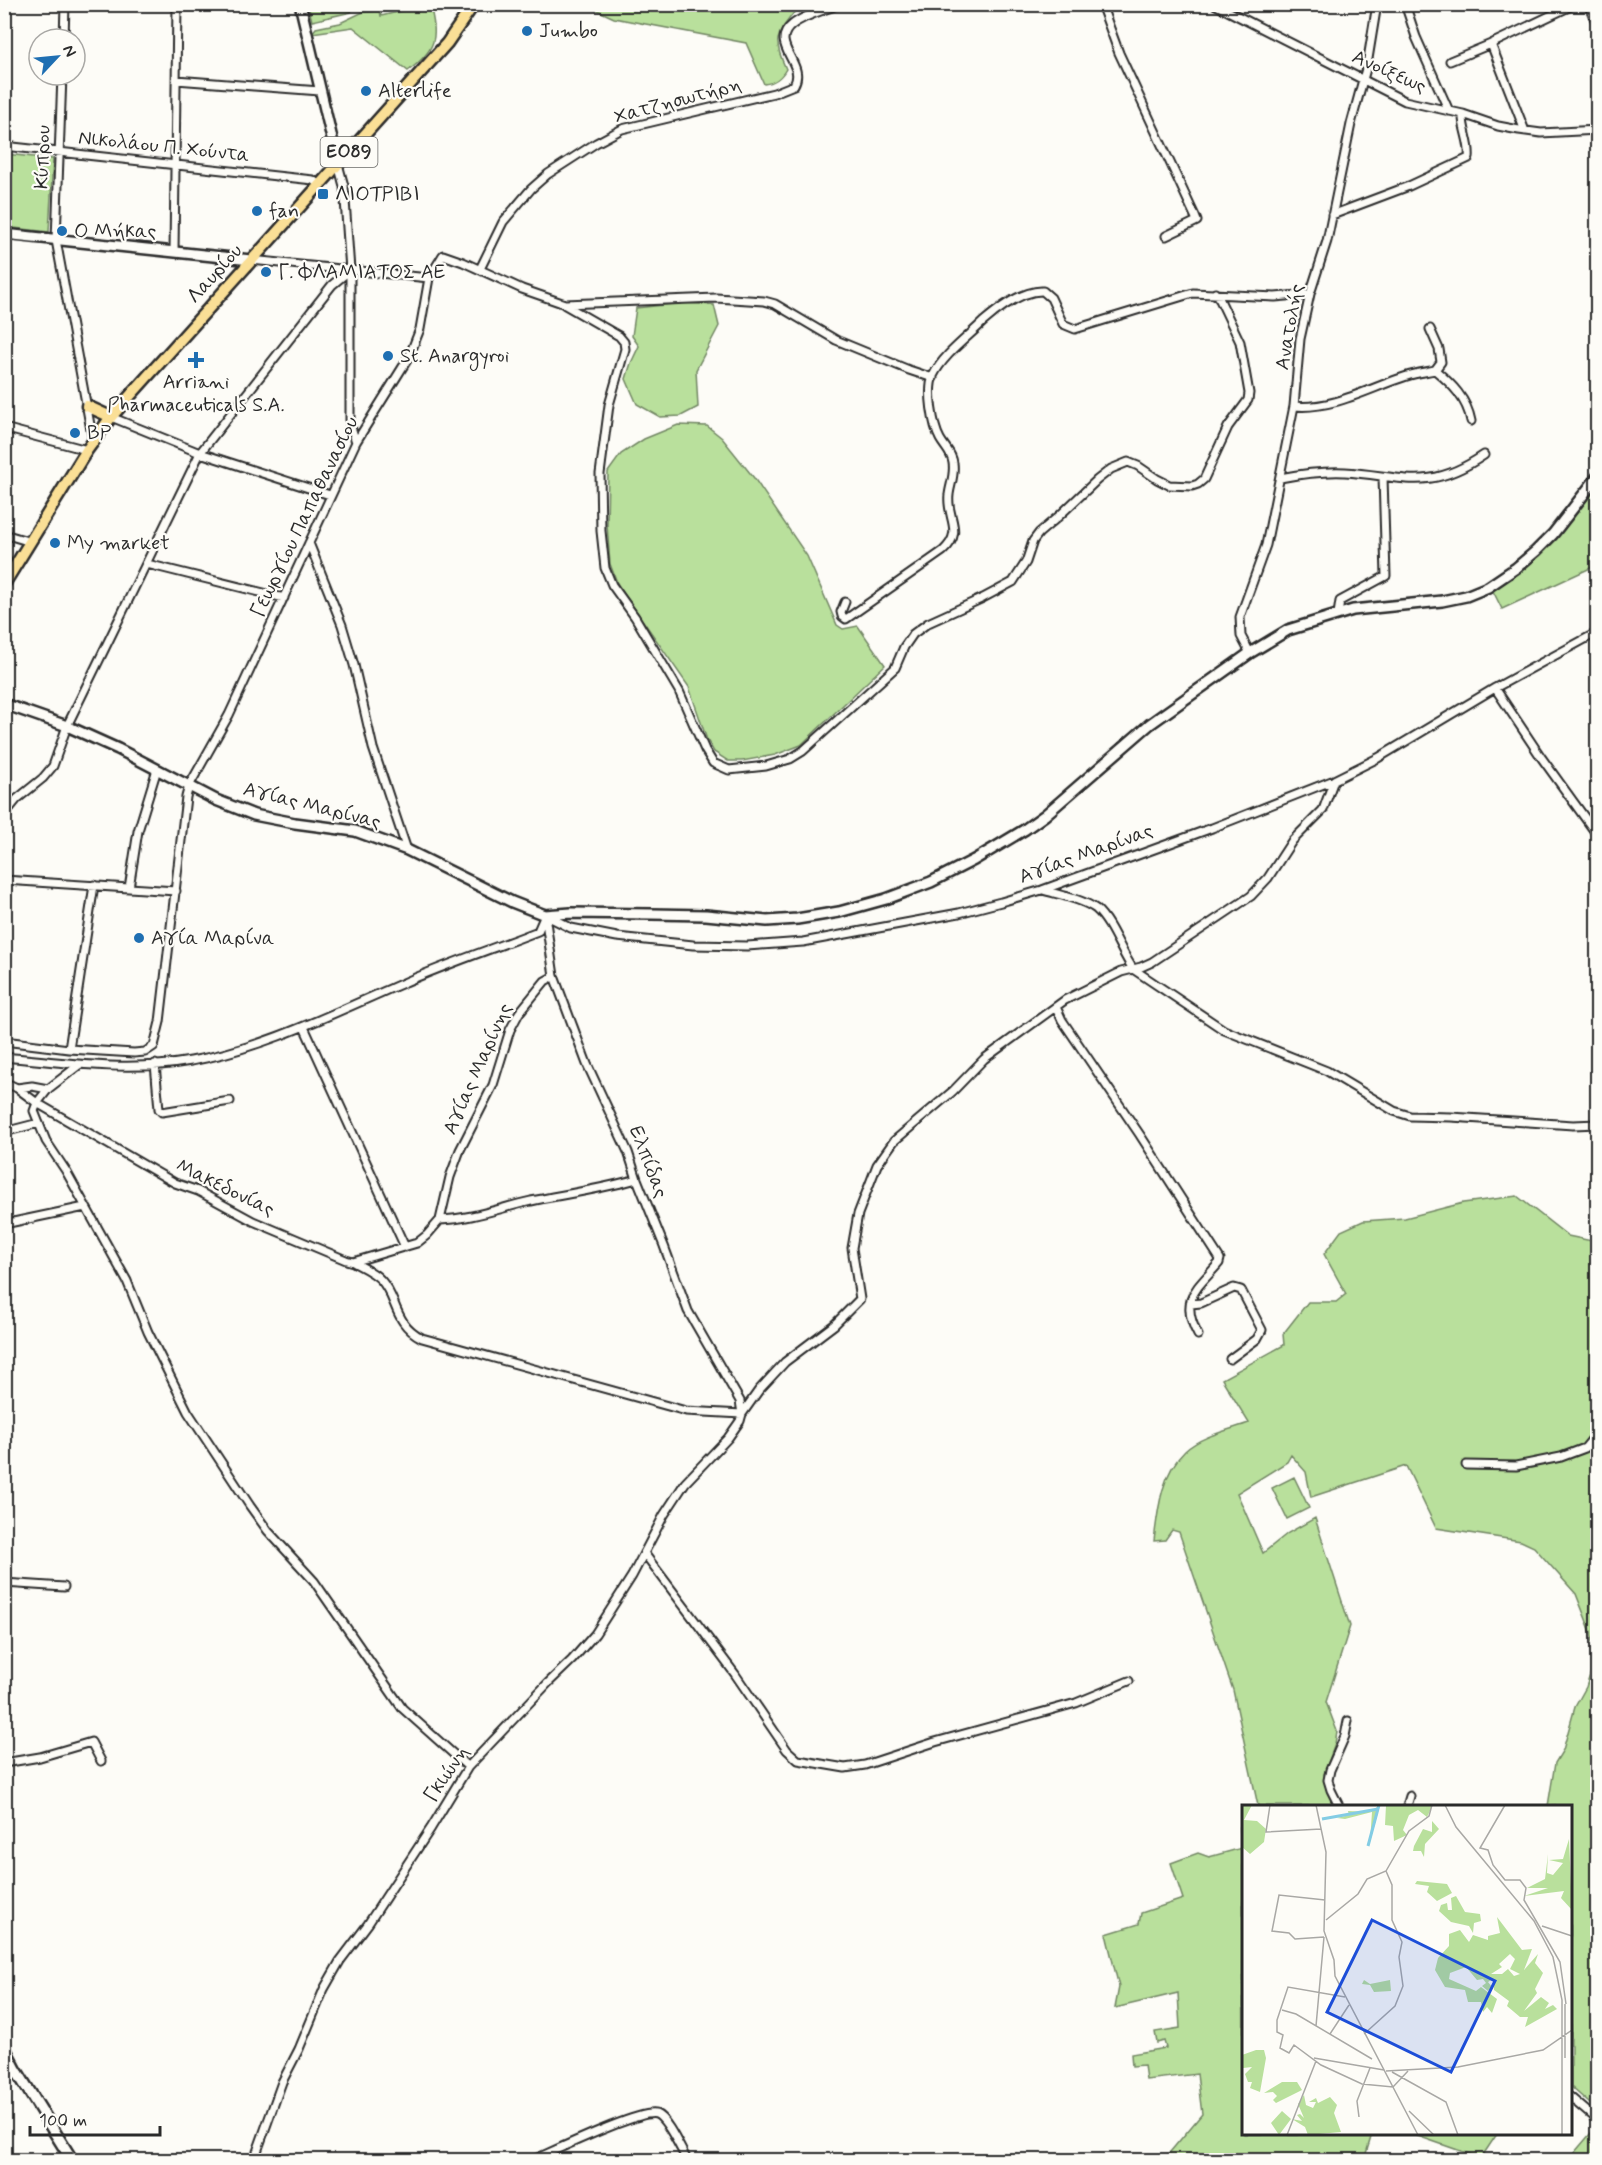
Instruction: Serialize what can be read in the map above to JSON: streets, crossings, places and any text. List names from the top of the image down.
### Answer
{
  "streets": {
    "main road": ["ΕΟ89", "Λαυρίου"],
    "street": [
      "Ανοίξεως",
      "Χατζησωτήρη",
      "Νικολάου Π. Χούντα",
      "Κύπρου",
      "Ανατολής",
      "Γεωργίου Παπαθανασίου",
      "Αγίας Μαρίνας",
      "Αγίας Μαρίνης",
      "Ελπίδας",
      "Μακεδονίας",
      "Γκιώνη"
    ]
  },
  "crossings": [
    ["Ανοίξεως", "Ανατολής"],
    ["Χατζησωτήρη", "Γεωργίου Παπαθανασίου"],
    ["Νικολάου Π. Χούντα", "Κύπρου"],
    ["Νικολάου Π. Χούντα", "Λαυρίου"],
    ["Κύπρου", "Λαυρίου"],
    ["Γεωργίου Παπαθανασίου", "Αγίας Μαρίνας"],
    ["Αγίας Μαρίνας", "Ελπίδας"],
    ["Αγίας Μαρίνης", "Ελπίδας"],
    ["Ελπίδας", "Μακεδονίας"],
    ["Ελπίδας", "Γκιώνη"],
    ["Μακεδονίας", "Γκιώνη"]
  ],
  "places": {
    "other": [
      "Jumbo",
      "Alterlife",
      "fan",
      "Ο Μήκας",
      "Γ. ΦΛΑΜΙΑΤΟΣ ΑΕ",
      "St. Anargyroi",
      "BP",
      "My market",
      "Αγία Μαρίνα"
    ],
    "transit": ["ΛΙΟΤΡΙΒΙ"],
    "health": ["Arriani Pharmaceuticals S.A."]
  },
  "scale_bar": "100 m",
  "north": "top right"
}
